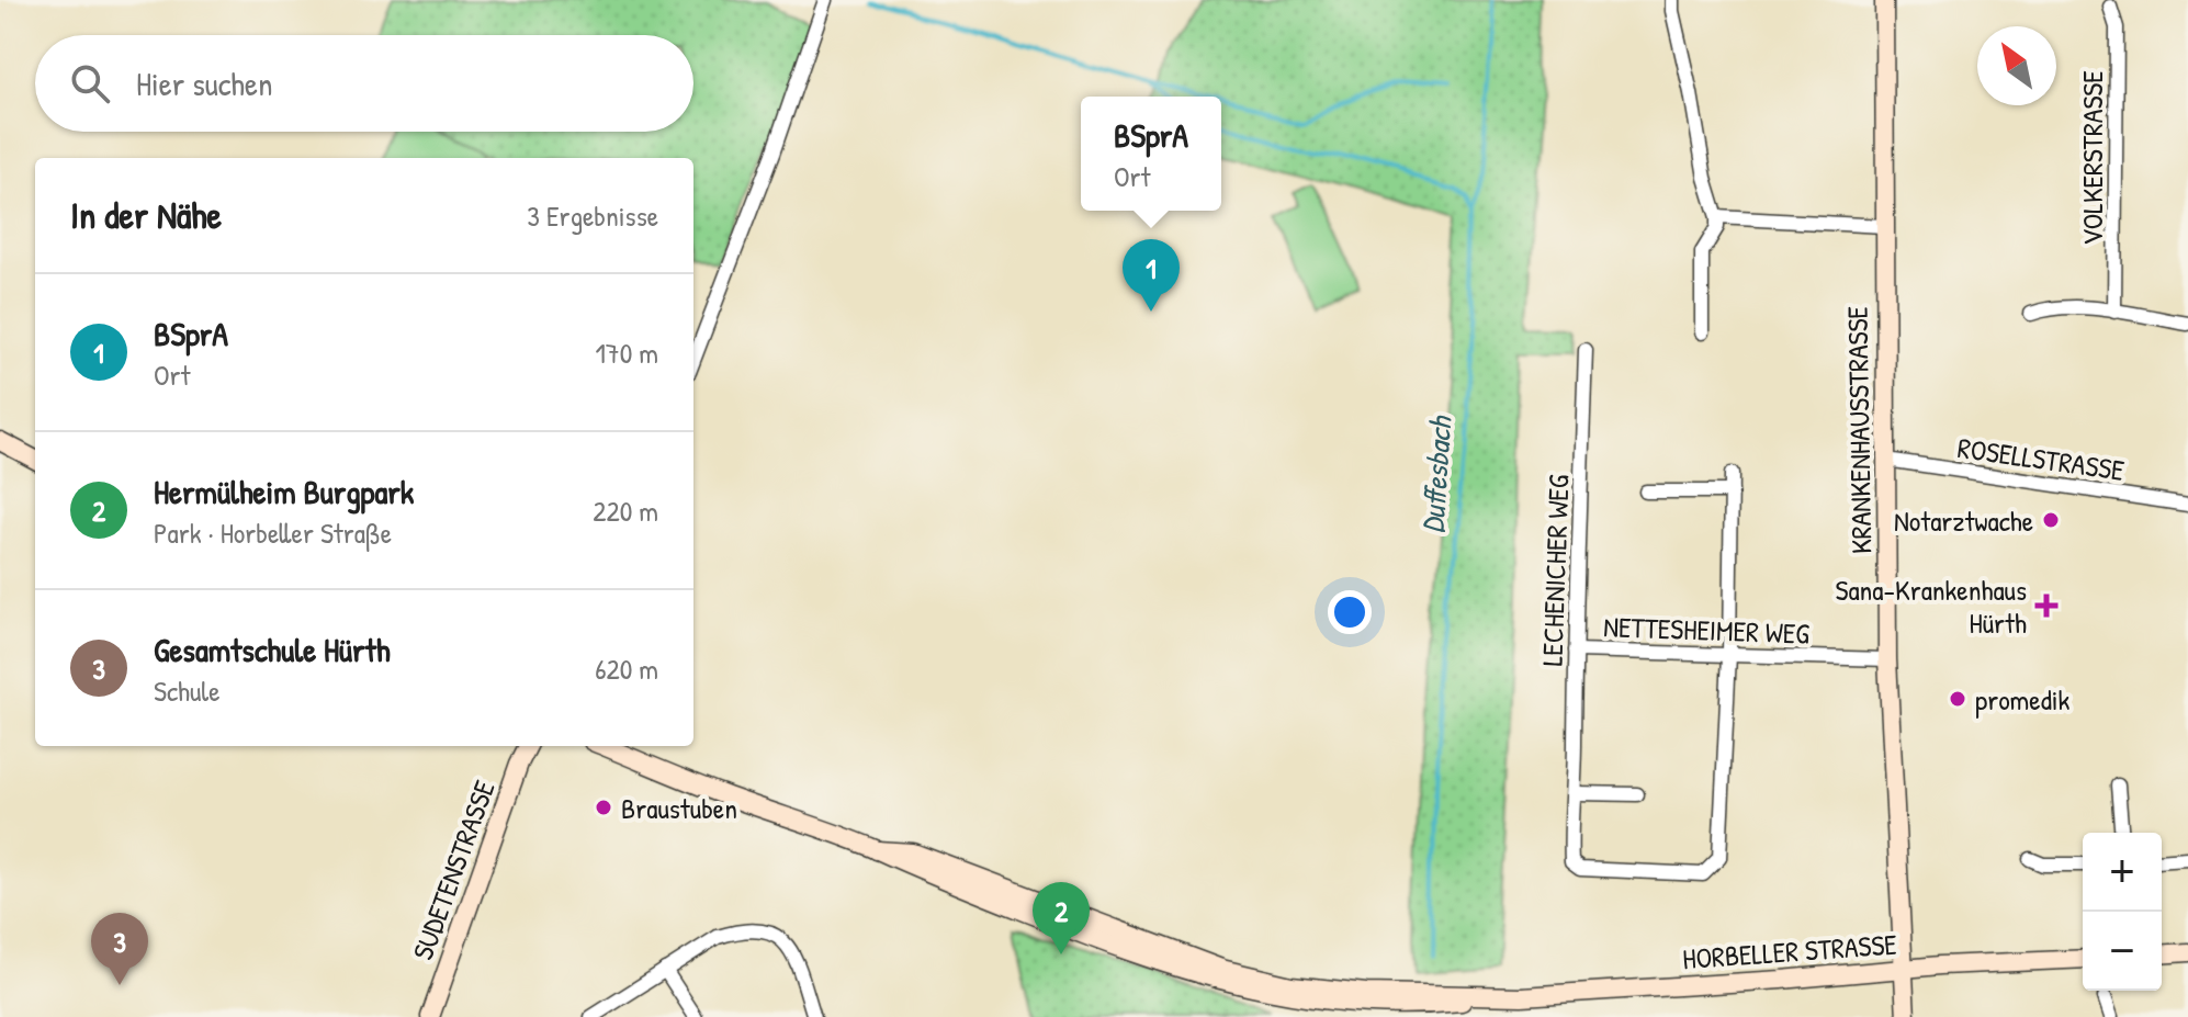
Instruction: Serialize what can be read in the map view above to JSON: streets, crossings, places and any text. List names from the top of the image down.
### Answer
{
  "streets": {
    "street": [
      "VOLKERSTRASSE",
      "KRANKENHAUSSTRASSE",
      "ROSELLSTRASSE",
      "LECHENICHER WEG",
      "NETTESHEIMER WEG",
      "SUDETENSTRASSE",
      "HORBELLER STRASSE"
    ]
  },
  "crossings": [
    ["KRANKENHAUSSTRASSE", "ROSELLSTRASSE"],
    ["KRANKENHAUSSTRASSE", "NETTESHEIMER WEG"],
    ["KRANKENHAUSSTRASSE", "HORBELLER STRASSE"],
    ["LECHENICHER WEG", "NETTESHEIMER WEG"]
  ],
  "water": ["Duffesbach"],
  "places": {
    "other": ["Notarztwache", "promedik", "Braustuben"],
    "health": ["Sana-Krankenhaus Hürth"]
  },
  "north": "top left",
  "page": {
    "search": "Hier suchen",
    "popup": ["BSprA", "Ort"],
    "heading": ["In der Nähe", "3 Ergebnisse"],
    "pins": ["1", "2", "3"],
    "list": [
      {
        "mark": "1",
        "name": "BSprA",
        "note": "Ort",
        "value": "170 m"
      },
      {
        "mark": "2",
        "name": "Hermülheim Burgpark",
        "note": "Park · Horbeller Straße",
        "value": "220 m"
      },
      {
        "mark": "3",
        "name": "Gesamtschule Hürth",
        "note": "Schule",
        "value": "620 m"
      }
    ],
    "map_buttons": ["+", "−"]
  }
}
